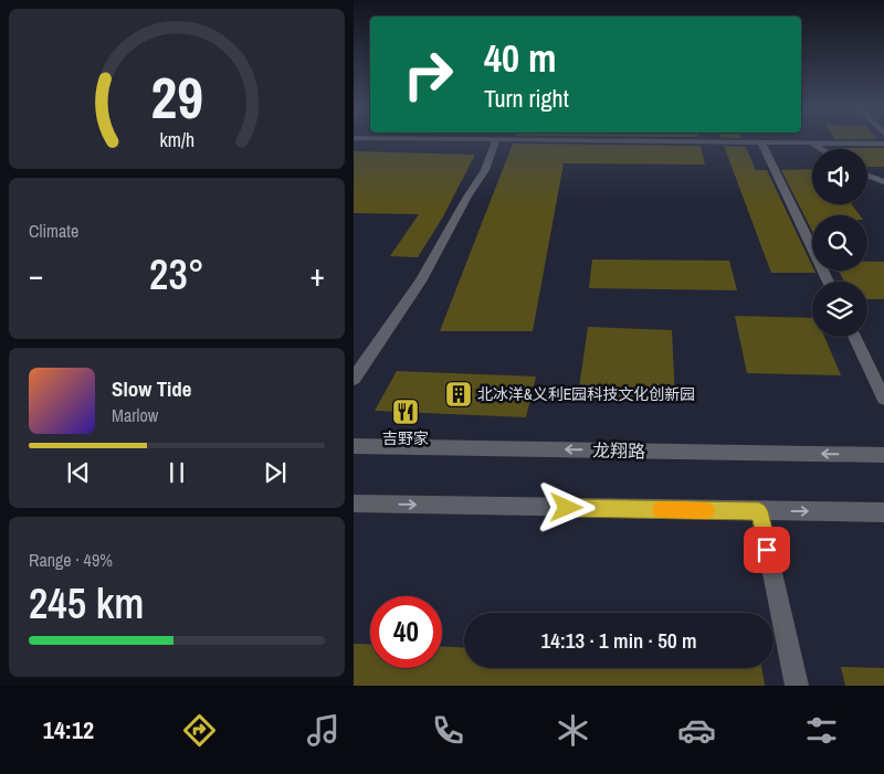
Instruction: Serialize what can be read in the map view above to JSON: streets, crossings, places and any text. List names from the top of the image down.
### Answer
{
  "streets": {
    "street": ["龙翔路"]
  },
  "places": {
    "building": ["北冰洋&义利E园科技文化创新园"],
    "restaurant": ["吉野家"]
  },
  "page": {
    "turn": ["40 m", "Turn right"],
    "tile": [
      "Climate",
      ["Range · 49%", "245 km"]
    ],
    "heat": ["−", "23°", "+"],
    "song": ["Slow Tide", "Marlow"],
    "limit": "40",
    "trip": "14:13 · 1 min · 50 m",
    "tabs": "14:12",
    "gauge": ["29", "km/h"]
  }
}
